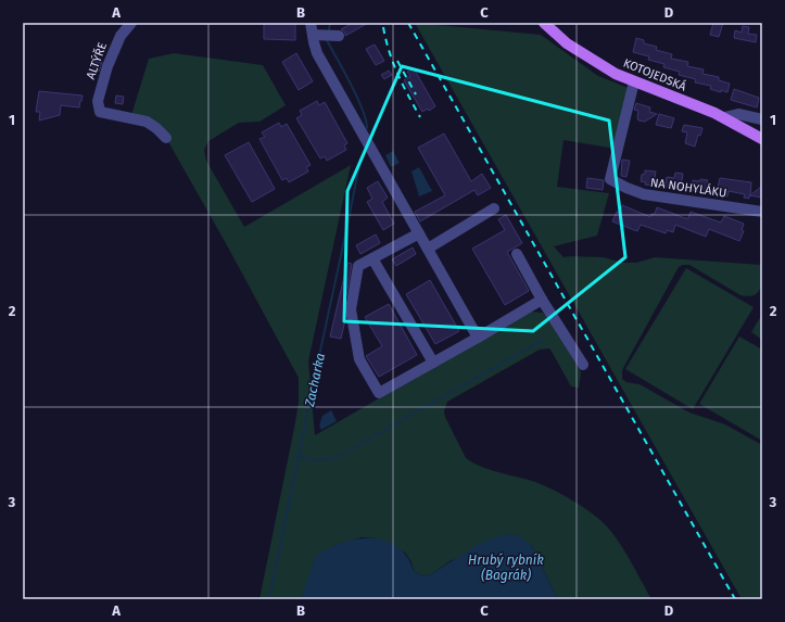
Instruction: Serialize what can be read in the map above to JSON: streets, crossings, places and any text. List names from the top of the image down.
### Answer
{
  "streets": {
    "main road": ["KOTOJEDSKÁ"],
    "street": ["ALTÝŘE", "NA NOHYLÁKU"]
  },
  "crossings": [
    ["KOTOJEDSKÁ", "NA NOHYLÁKU"]
  ],
  "water": ["Zacharka", "Hrubý rybník (Bagrák)"],
  "grid": {
    "columns": [
      "A",
      "B",
      "C",
      "D"
    ],
    "rows": ["1", "2", "3"]
  }
}
